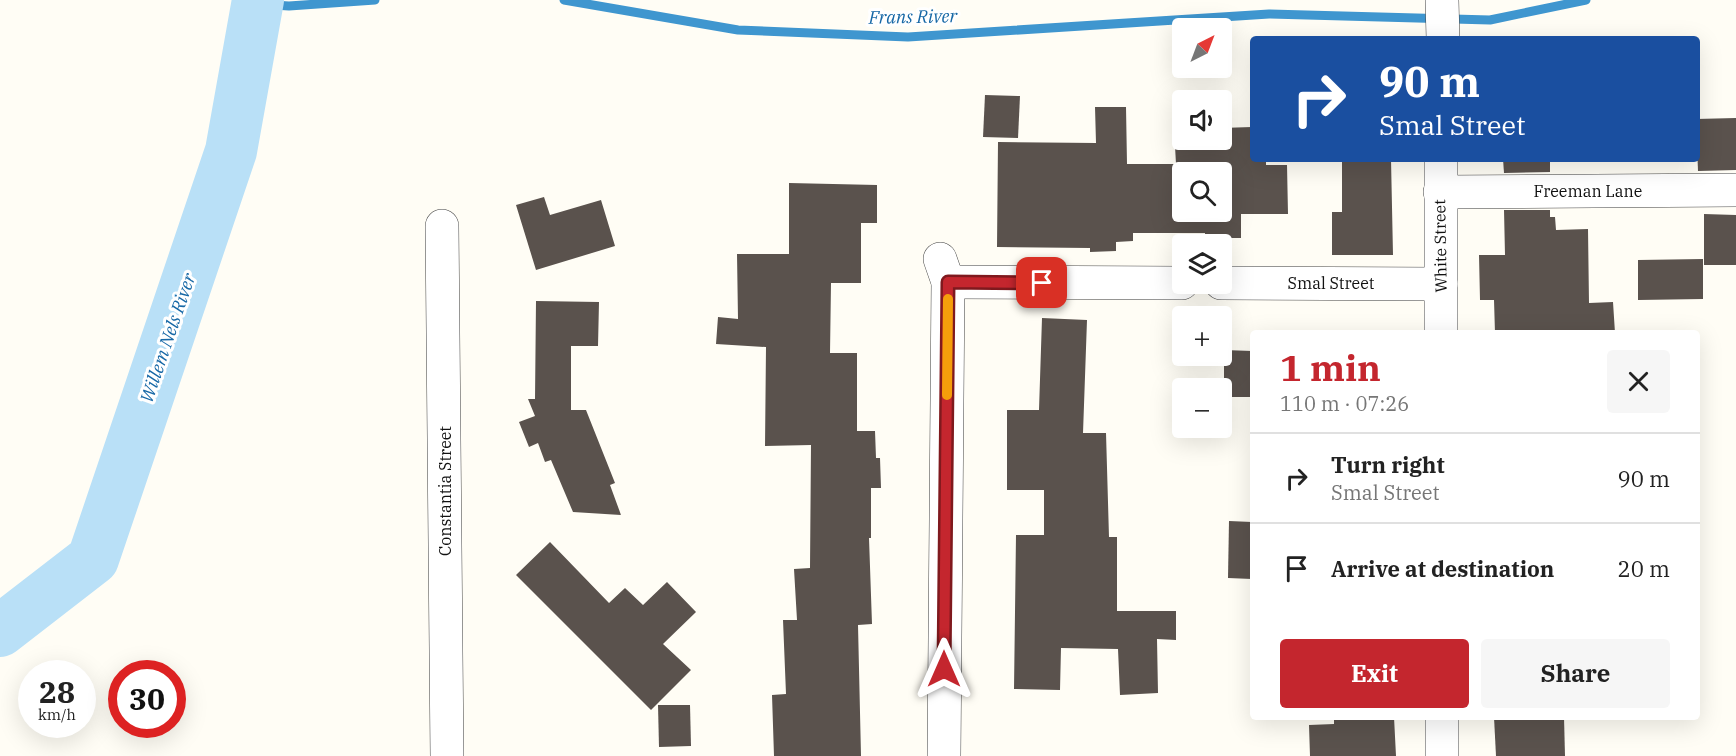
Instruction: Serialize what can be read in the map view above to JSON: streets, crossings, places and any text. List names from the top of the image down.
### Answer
{
  "streets": {
    "street": [
      "Freeman Lane",
      "White Street",
      "Smal Street",
      "Constantia Street"
    ]
  },
  "crossings": [
    ["Freeman Lane", "White Street"],
    ["White Street", "Smal Street"]
  ],
  "water": ["Frans River", "Willem Nels River"],
  "north": "top right",
  "page": {
    "map_buttons": ["+", "−"],
    "turn": ["90 m", "Smal Street"],
    "heading": ["1 min", "110 m · 07:26"],
    "list": [
      {
        "name": "Turn right",
        "note": "Smal Street",
        "value": "90 m"
      },
      {
        "name": "Arrive at destination",
        "value": "20 m"
      }
    ],
    "buttons": ["Exit", "Share"],
    "speed": "28 km/h",
    "limit": "30"
  }
}
